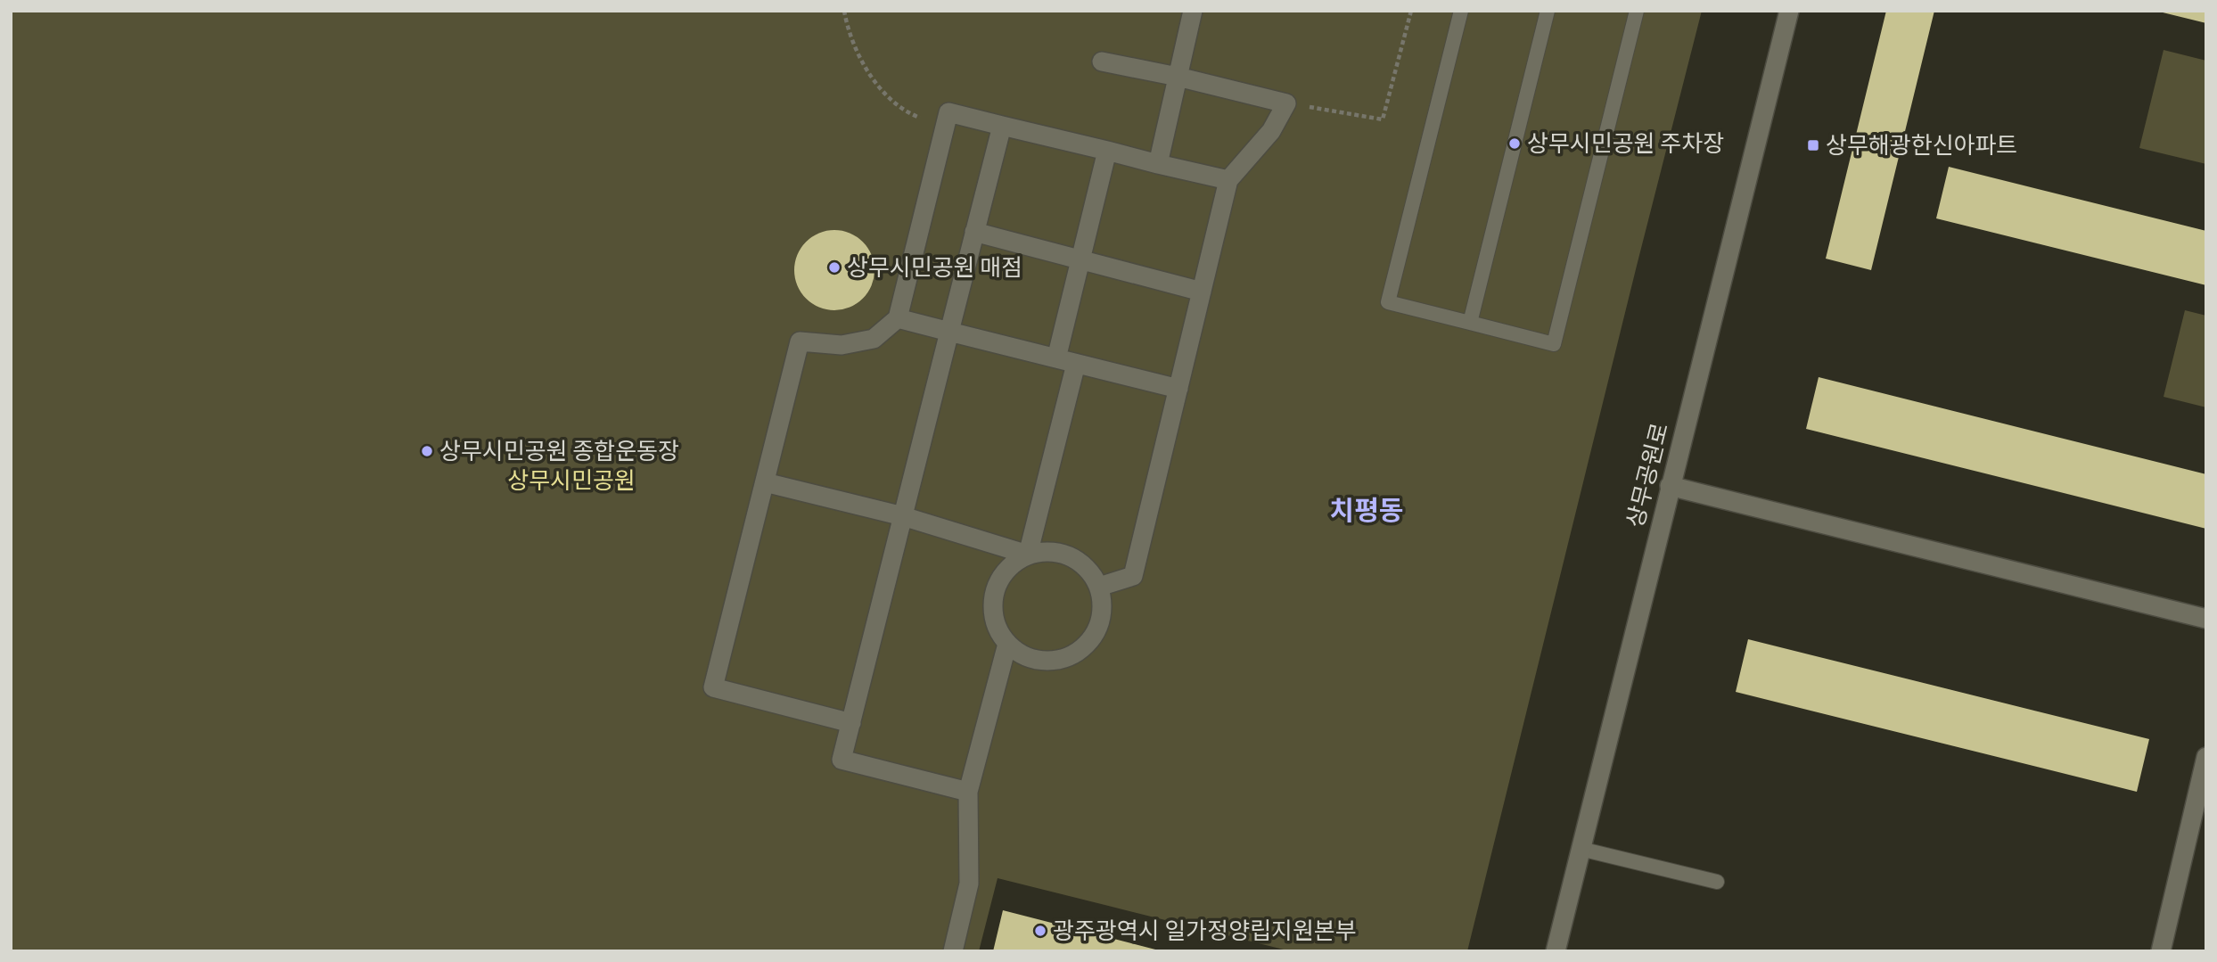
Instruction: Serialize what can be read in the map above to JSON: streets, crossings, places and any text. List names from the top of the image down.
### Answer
{
  "streets": {
    "street": ["상무공원로"]
  },
  "districts": ["치평동"],
  "parks": ["상무시민공원"],
  "places": {
    "other": [
      "상무시민공원 주차장",
      "상무시민공원 매점",
      "상무시민공원 종합운동장",
      "광주광역시 일가정양립지원본부"
    ],
    "transit": ["상무해광한신아파트"]
  }
}
